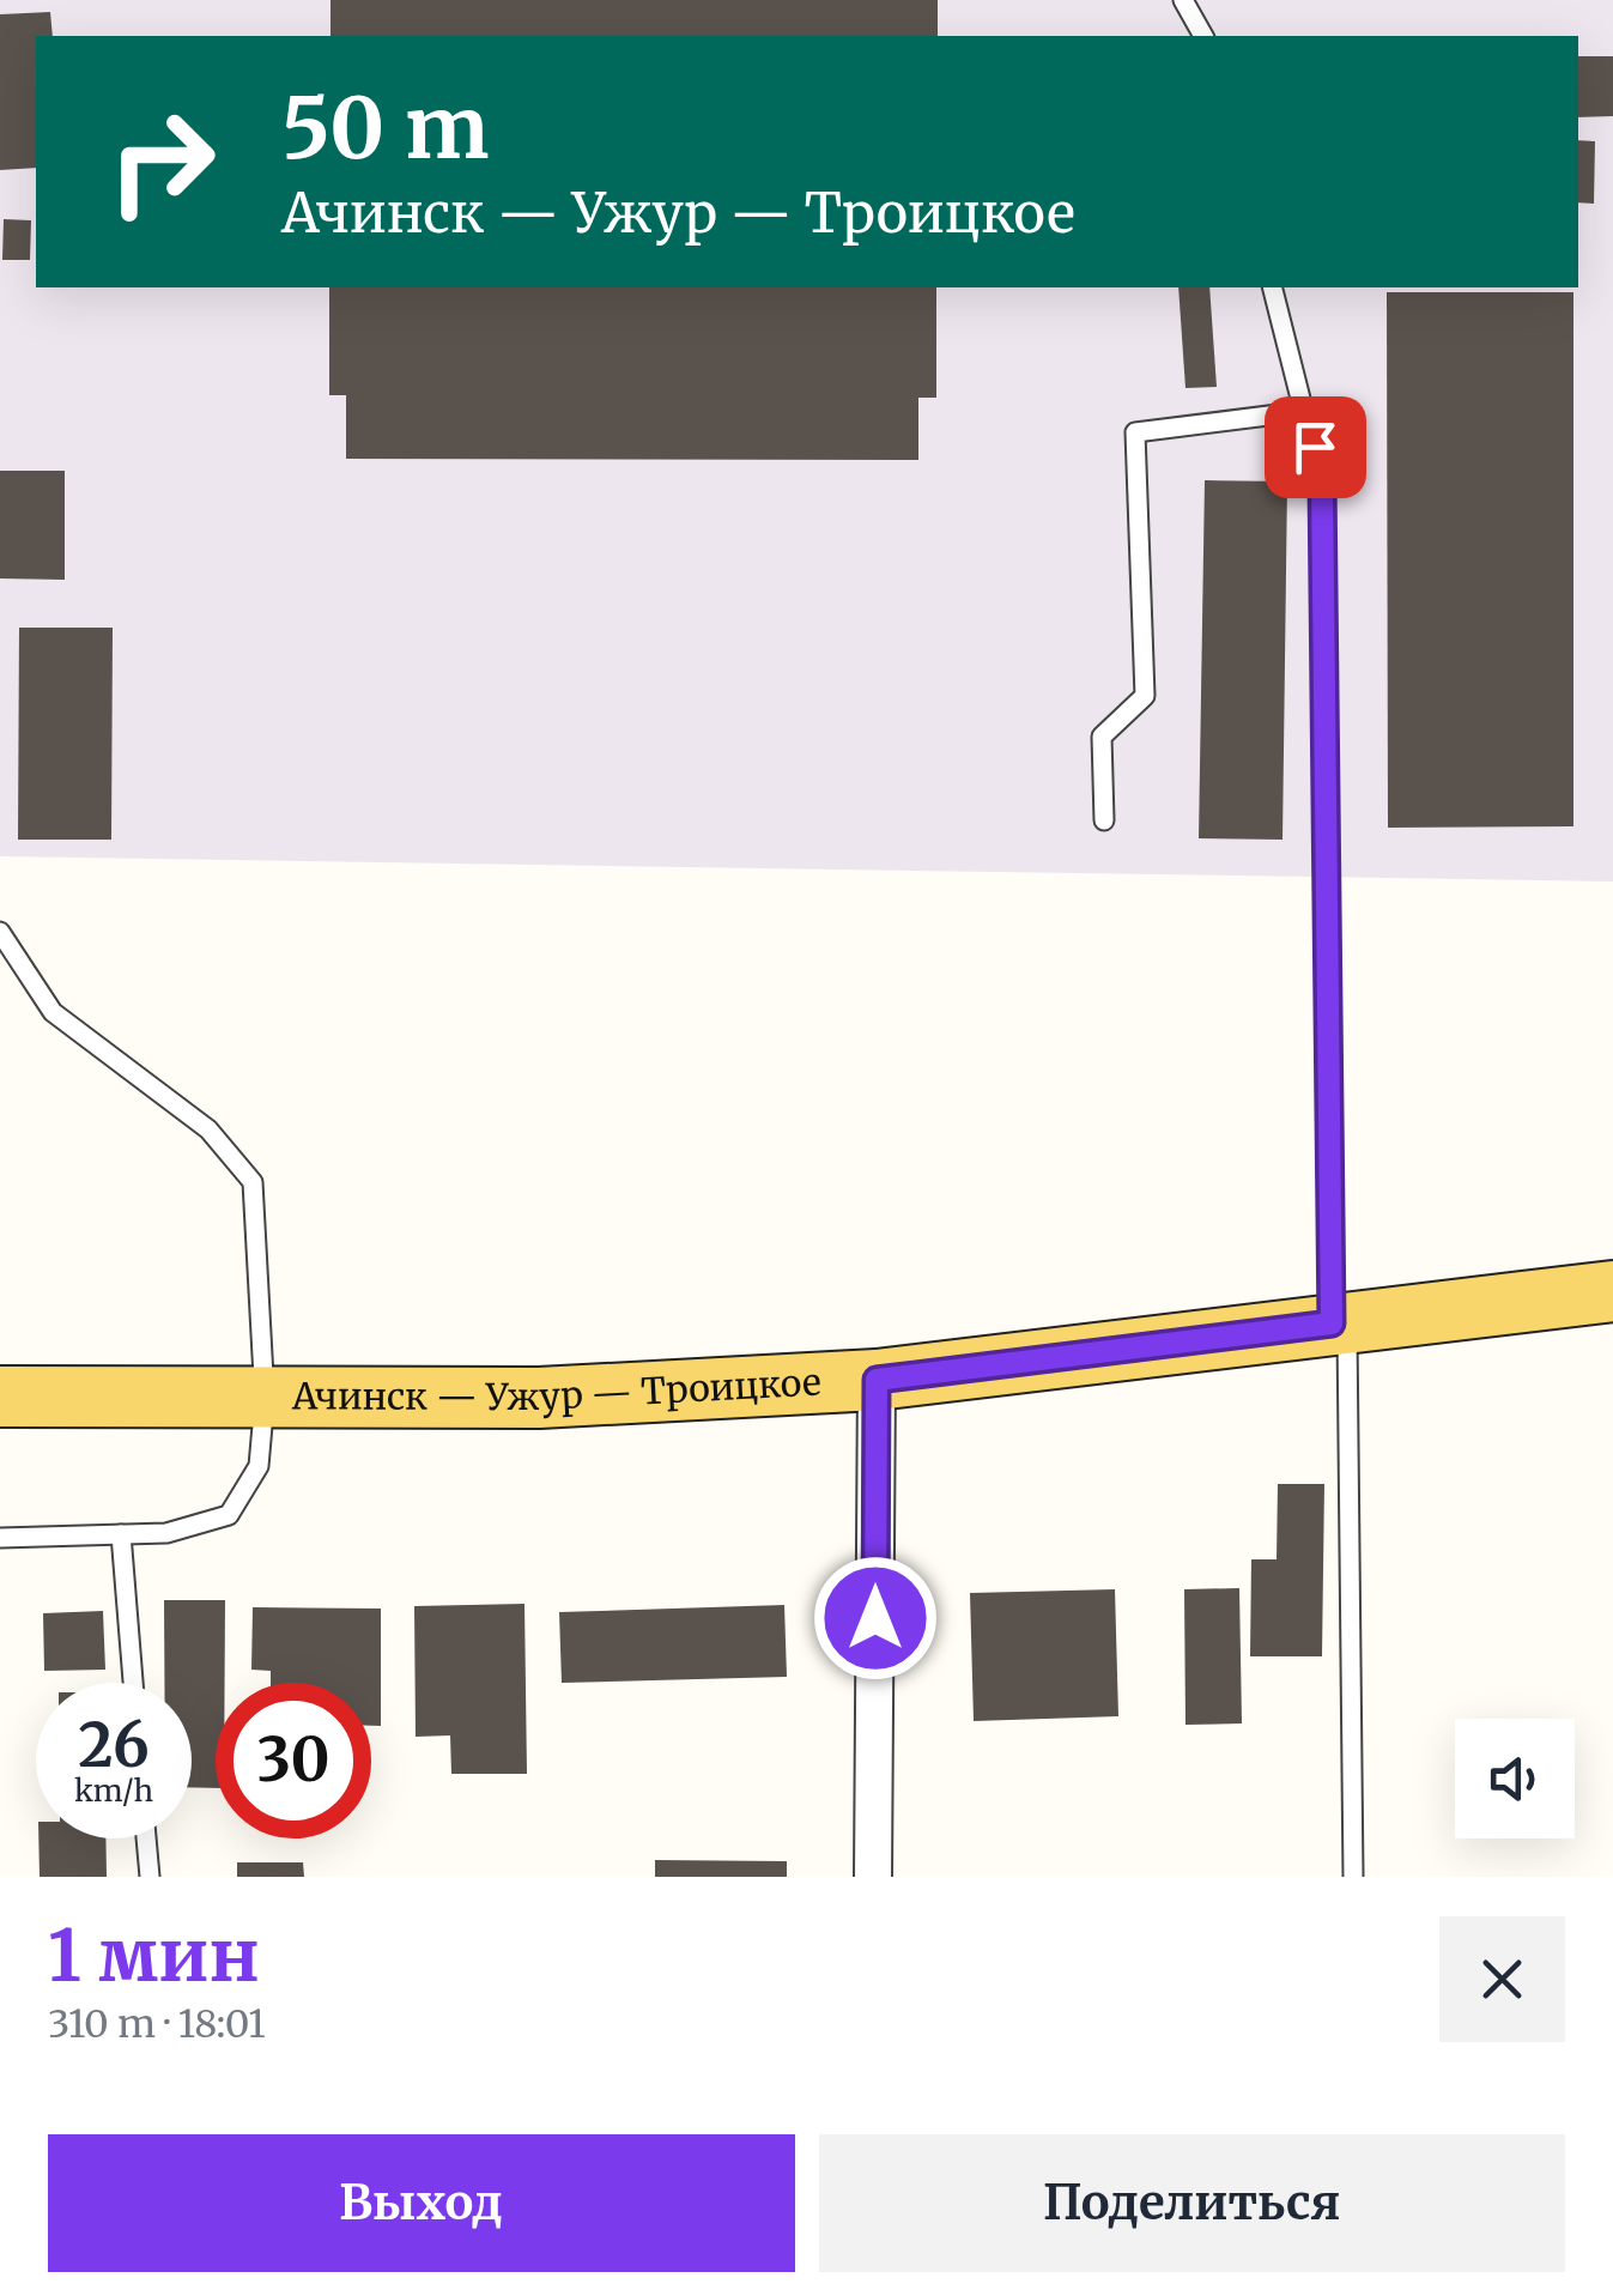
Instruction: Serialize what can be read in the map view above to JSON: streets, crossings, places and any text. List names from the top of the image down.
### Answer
{
  "streets": {
    "main road": ["Ачинск — Ужур — Троицкое"]
  },
  "page": {
    "turn": ["50 m", "Ачинск — Ужур — Троицкое"],
    "speed": "26 km/h",
    "limit": "30",
    "heading": ["1 мин", "310 m · 18:01"],
    "buttons": ["Выход", "Поделиться"]
  }
}
